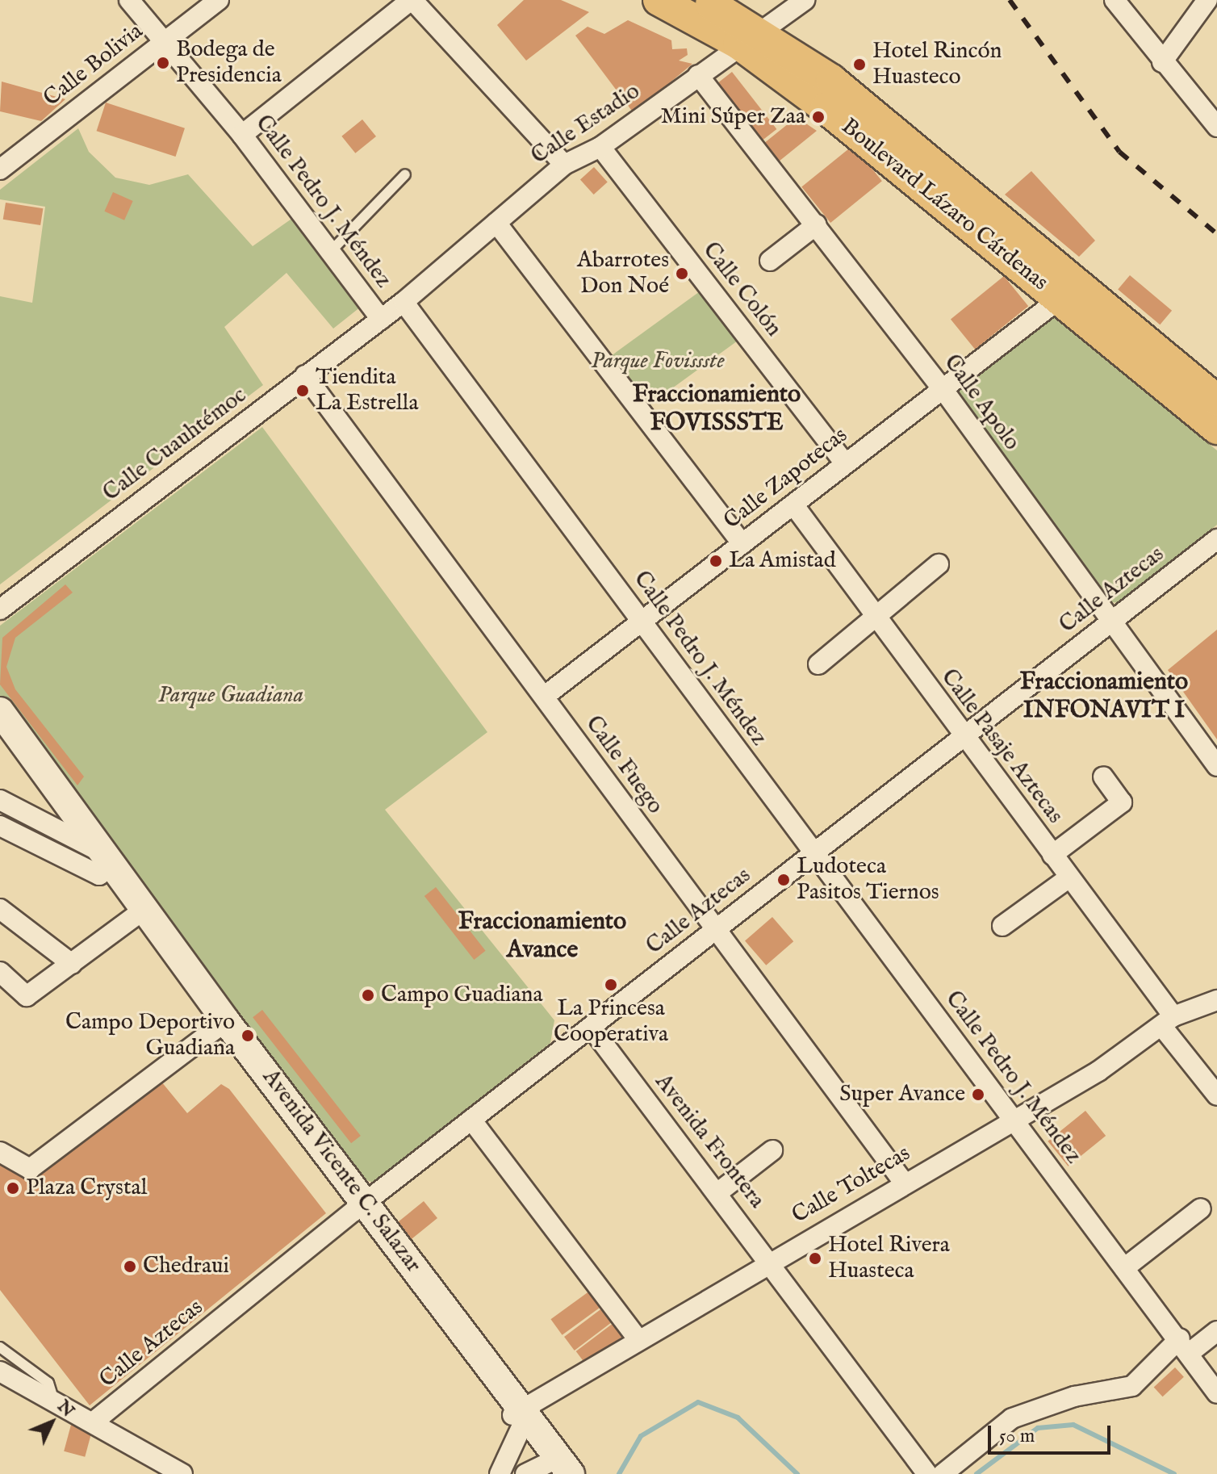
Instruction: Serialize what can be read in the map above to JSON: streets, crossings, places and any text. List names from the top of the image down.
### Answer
{
  "streets": {
    "main road": ["Boulevard Lázaro Cárdenas", "Avenida Vicente C. Salazar"],
    "street": [
      "Calle Bolivia",
      "Calle Estadio",
      "Calle Pedro J. Méndez",
      "Calle Colón",
      "Calle Apolo",
      "Calle Cuauhtémoc",
      "Calle Zapotecas",
      "Calle Aztecas",
      "Calle Pasaje Aztecas",
      "Calle Fuego",
      "Avenida Frontera",
      "Calle Toltecas"
    ]
  },
  "crossings": [
    ["Calle Bolivia", "Calle Pedro J. Méndez"],
    ["Calle Estadio", "Calle Pedro J. Méndez"],
    ["Calle Estadio", "Boulevard Lázaro Cárdenas"],
    ["Calle Estadio", "Calle Colón"],
    ["Calle Estadio", "Calle Apolo"],
    ["Calle Pedro J. Méndez", "Calle Cuauhtémoc"],
    ["Calle Pedro J. Méndez", "Calle Zapotecas"],
    ["Calle Pedro J. Méndez", "Calle Aztecas"],
    ["Calle Pedro J. Méndez", "Calle Toltecas"],
    ["Boulevard Lázaro Cárdenas", "Calle Zapotecas"],
    ["Calle Colón", "Calle Zapotecas"],
    ["Calle Apolo", "Calle Zapotecas"],
    ["Calle Apolo", "Calle Aztecas"],
    ["Calle Cuauhtémoc", "Calle Fuego"],
    ["Calle Zapotecas", "Calle Pasaje Aztecas"],
    ["Calle Zapotecas", "Calle Fuego"],
    ["Calle Aztecas", "Calle Pasaje Aztecas"],
    ["Calle Aztecas", "Calle Fuego"],
    ["Calle Aztecas", "Avenida Frontera"],
    ["Calle Aztecas", "Avenida Vicente C. Salazar"],
    ["Calle Pasaje Aztecas", "Calle Toltecas"],
    ["Calle Fuego", "Calle Toltecas"],
    ["Avenida Frontera", "Calle Toltecas"],
    ["Avenida Vicente C. Salazar", "Calle Toltecas"]
  ],
  "districts": ["Fraccionamiento FOVISSSTE", "Fraccionamiento INFONAVIT I", "Fraccionamiento Avance"],
  "parks": ["Parque Fovissste", "Parque Guadiana"],
  "places": [
    "Bodega de Presidencia",
    "Hotel Rincón Huasteco",
    "Mini Súper Zaa",
    "Abarrotes Don Noé",
    "Tiendita La Estrella",
    "La Amistad",
    "Ludoteca Pasitos Tiernos",
    "La Princesa Cooperativa",
    "Campo Guadiana",
    "Campo Deportivo Guadiana",
    "Super Avance",
    "Plaza Crystal",
    "Hotel Rivera Huasteca",
    "Chedraui"
  ],
  "scale_bar": "50 m",
  "north": "top right"
}
